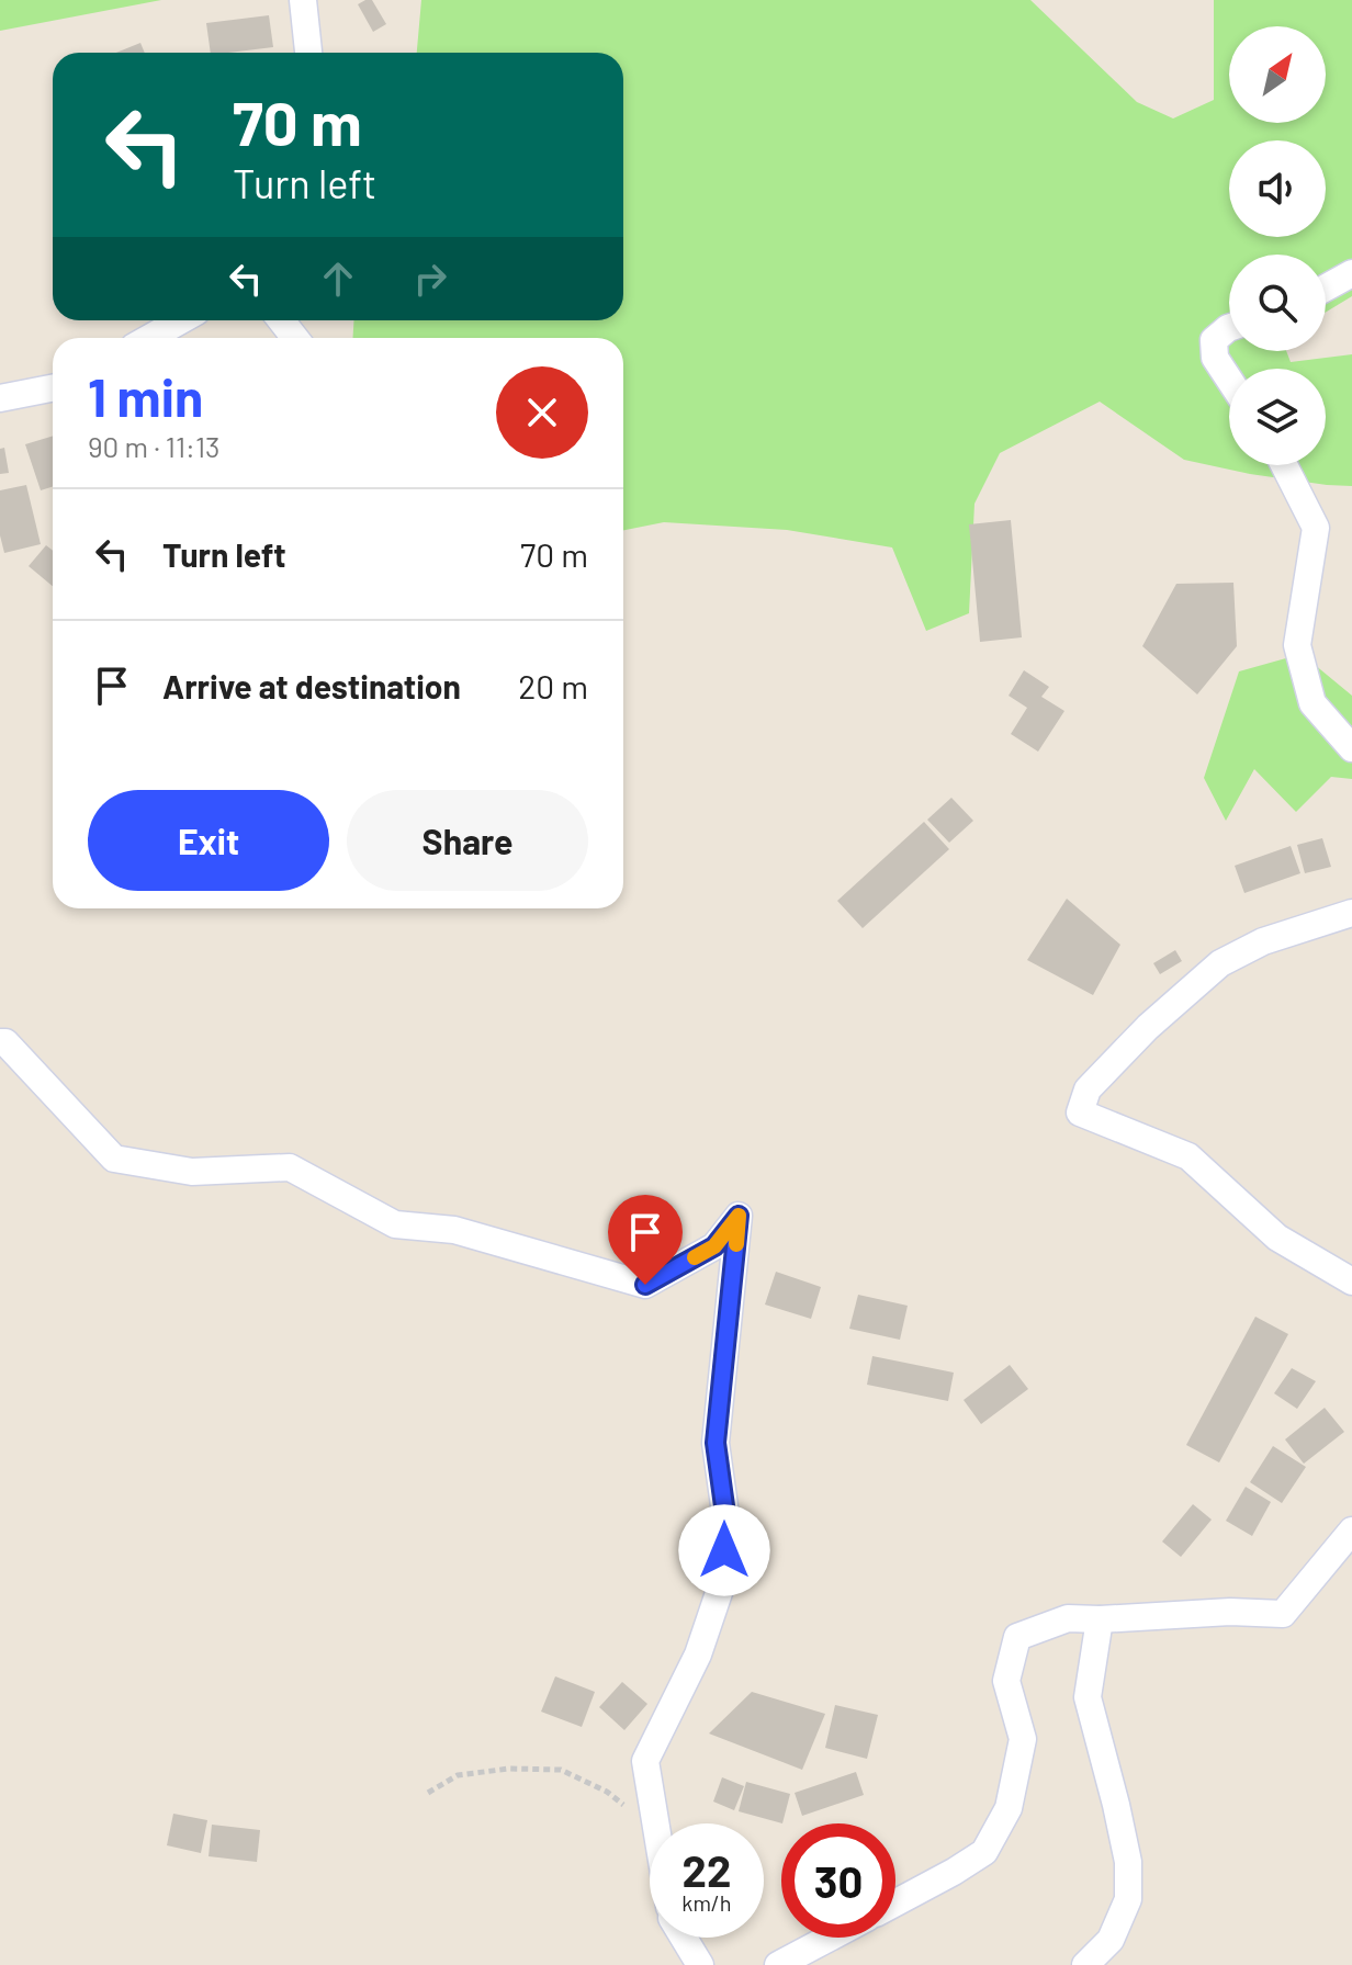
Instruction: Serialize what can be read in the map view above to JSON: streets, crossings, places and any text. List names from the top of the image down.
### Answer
{
  "north": "top right",
  "page": {
    "turn": ["70 m", "Turn left"],
    "heading": ["1 min", "90 m · 11:13"],
    "list": [
      {
        "name": "Turn left",
        "value": "70 m"
      },
      {
        "name": "Arrive at destination",
        "value": "20 m"
      }
    ],
    "buttons": ["Exit", "Share"],
    "speed": "22 km/h",
    "limit": "30"
  }
}
